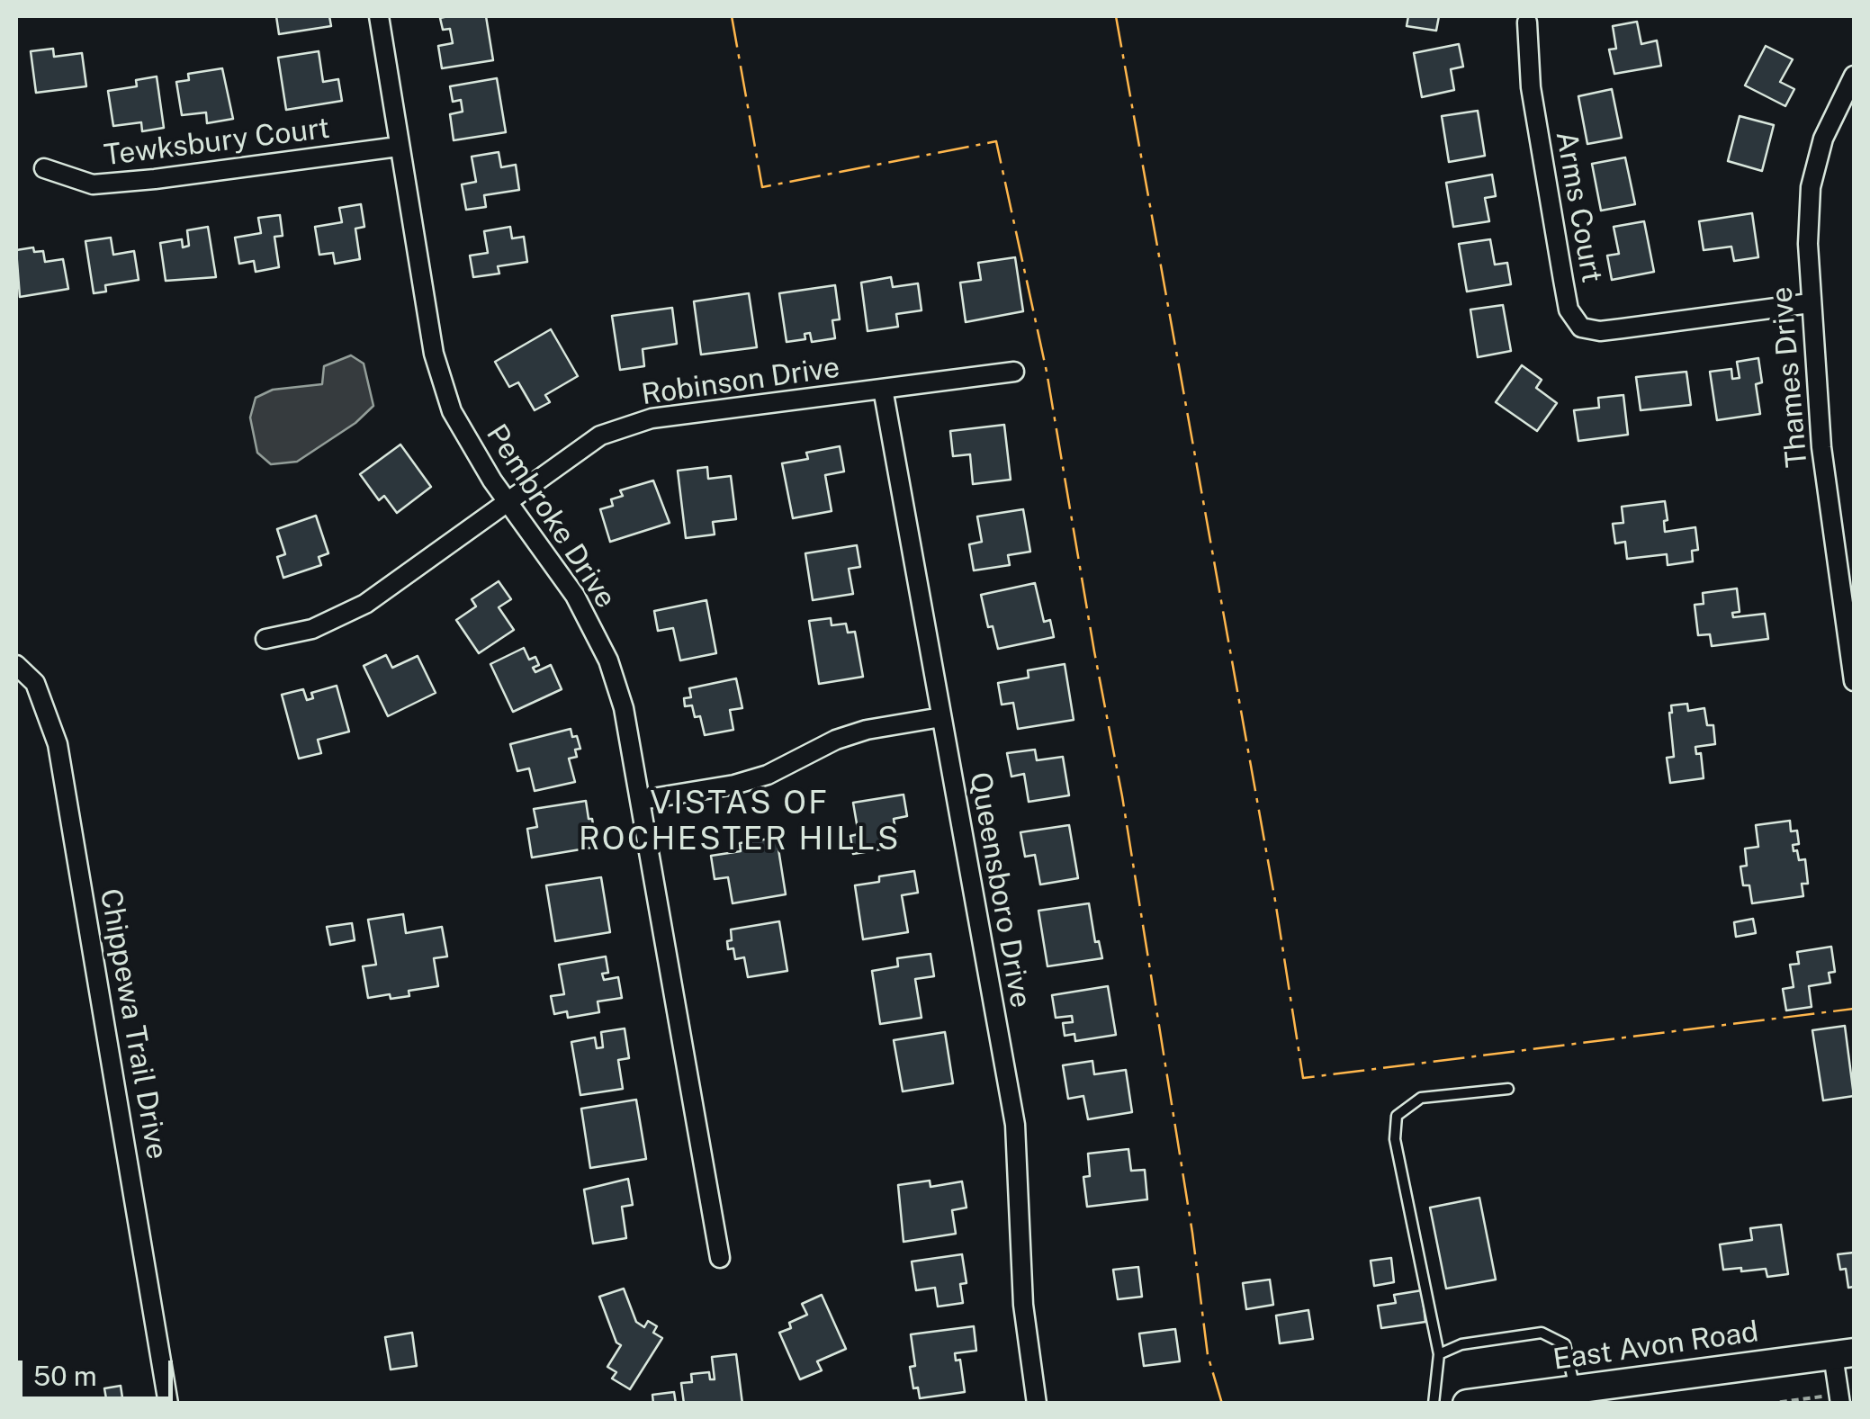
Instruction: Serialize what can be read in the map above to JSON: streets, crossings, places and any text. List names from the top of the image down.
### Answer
{
  "streets": {
    "main road": ["East Avon Road"],
    "street": [
      "Tewksbury Court",
      "Arms Court",
      "Thames Drive",
      "Robinson Drive",
      "Pembroke Drive",
      "Queensboro Drive",
      "Chippewa Trail Drive"
    ]
  },
  "crossings": [
    ["Tewksbury Court", "Pembroke Drive"],
    ["Arms Court", "Thames Drive"],
    ["Robinson Drive", "Pembroke Drive"],
    ["Robinson Drive", "Queensboro Drive"]
  ],
  "districts": ["VISTAS OF ROCHESTER HILLS"],
  "scale_bar": "50 m"
}
